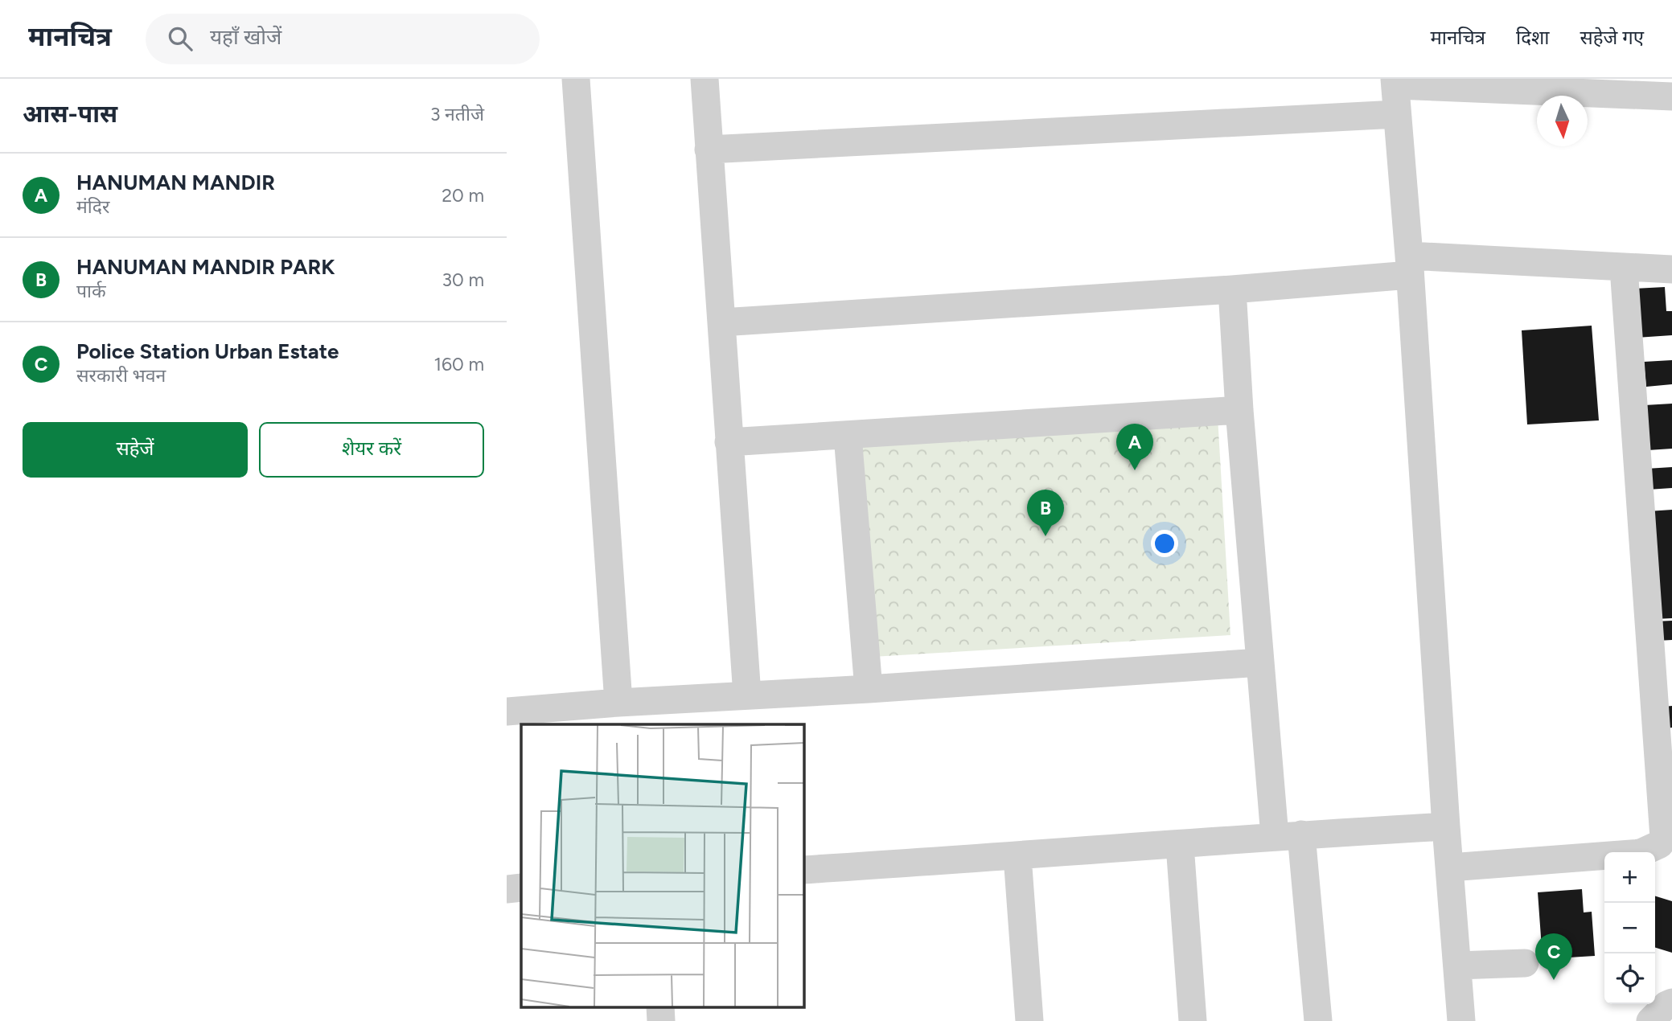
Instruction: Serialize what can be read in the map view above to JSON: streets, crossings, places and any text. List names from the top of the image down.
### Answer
{
  "north": "bottom",
  "page": {
    "header": "मानचित्र",
    "search": "यहाँ खोजें",
    "nav": ["मानचित्र", "दिशा", "सहेजे गए"],
    "heading": ["आस-पास", "3 नतीजे"],
    "list": [
      {
        "mark": "A",
        "name": "HANUMAN MANDIR",
        "note": "मंदिर",
        "value": "20 m"
      },
      {
        "mark": "B",
        "name": "HANUMAN MANDIR PARK",
        "note": "पार्क",
        "value": "30 m"
      },
      {
        "mark": "C",
        "name": "Police Station Urban Estate",
        "note": "सरकारी भवन",
        "value": "160 m"
      }
    ],
    "buttons": ["सहेजें", "शेयर करें"],
    "pins": ["A", "B", "C"],
    "map_buttons": ["+", "−"]
  }
}
